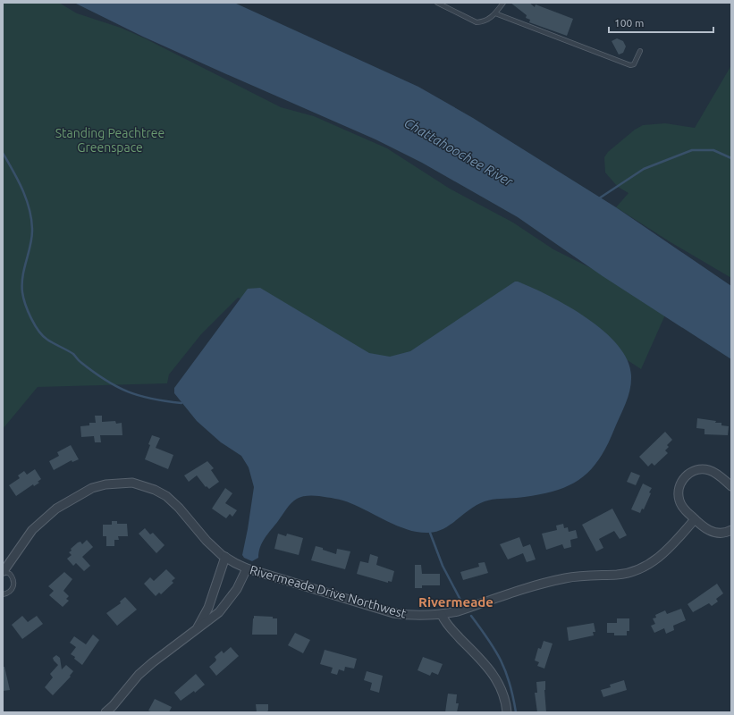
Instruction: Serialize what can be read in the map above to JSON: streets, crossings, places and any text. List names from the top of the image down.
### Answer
{
  "streets": {
    "street": ["Rivermeade Drive Northwest"]
  },
  "districts": ["Rivermeade"],
  "water": ["Chattahoochee River"],
  "parks": ["Standing Peachtree Greenspace"],
  "scale_bar": "100 m"
}
